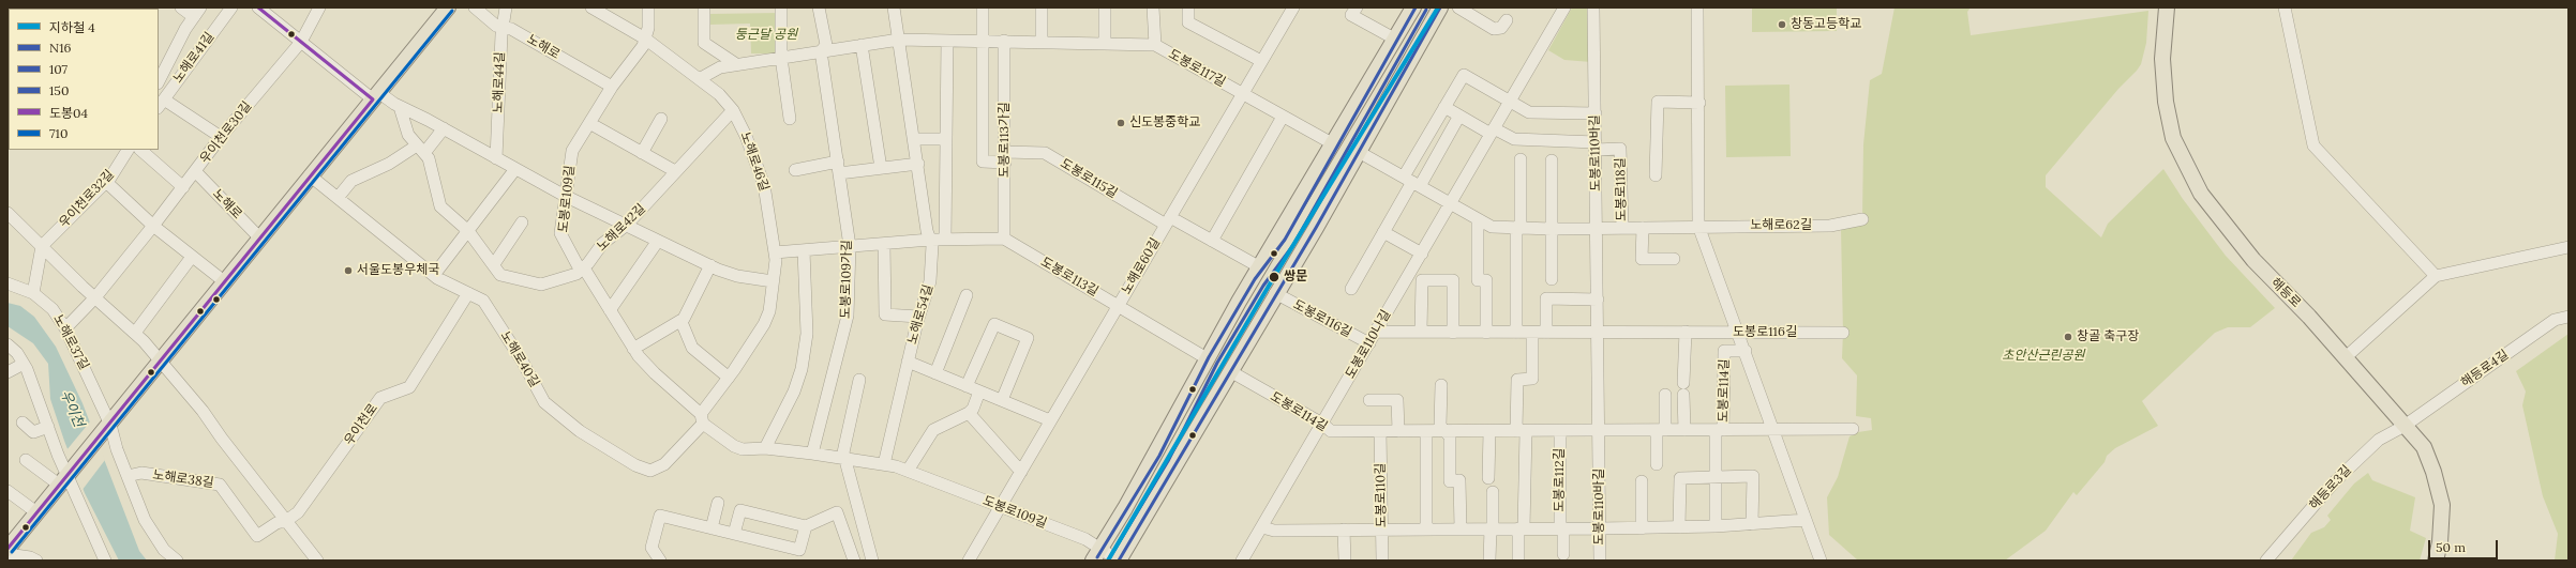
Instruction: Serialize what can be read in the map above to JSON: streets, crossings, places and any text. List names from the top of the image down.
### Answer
{
  "streets": {
    "main road": ["해등로"],
    "street": [
      "노해로",
      "노해로41길",
      "도봉로117길",
      "노해로44길",
      "우이천로30길",
      "도봉로113가길",
      "도봉로110바길",
      "노해로46길",
      "도봉로115길",
      "도봉로118길",
      "우이천로32길",
      "도봉로109길",
      "노해로62길",
      "노해로42길",
      "노해로60길",
      "도봉로113길",
      "도봉로109가길",
      "노해로54길",
      "도봉로116길",
      "노해로37길",
      "도봉로110나길",
      "노해로40길",
      "해등로4길",
      "도봉로114길",
      "우이천로",
      "노해로38길",
      "도봉로112길",
      "해등로3길",
      "도봉로110길"
    ]
  },
  "crossings": [
    ["노해로", "노해로44길"],
    ["노해로", "우이천로30길"],
    ["노해로", "도봉로109길"],
    ["도봉로117길", "도봉로113가길"],
    ["도봉로117길", "노해로46길"],
    ["도봉로117길", "노해로60길"],
    ["도봉로117길", "도봉로109가길"],
    ["도봉로117길", "노해로54길"],
    ["우이천로30길", "노해로37길"],
    ["도봉로113가길", "도봉로115길"],
    ["도봉로113가길", "도봉로113길"],
    ["도봉로110바길", "도봉로118길"],
    ["도봉로110바길", "도봉로116길"],
    ["도봉로110바길", "도봉로114길"],
    ["도봉로110바길", "도봉로112길"],
    ["노해로46길", "도봉로109길"],
    ["노해로46길", "노해로42길"],
    ["노해로46길", "노해로40길"],
    ["도봉로115길", "노해로60길"],
    ["도봉로118길", "노해로62길"],
    ["도봉로118길", "도봉로110나길"],
    ["도봉로109길", "노해로42길"],
    ["도봉로109길", "노해로60길"],
    ["도봉로109길", "도봉로109가길"],
    ["도봉로109길", "노해로54길"],
    ["도봉로109길", "노해로40길"],
    ["노해로60길", "도봉로113길"],
    ["해등로", "해등로4길"],
    ["해등로", "해등로3길"],
    ["도봉로116길", "도봉로110나길"],
    ["도봉로110나길", "도봉로114길"],
    ["도봉로110나길", "도봉로112길"],
    ["노해로40길", "우이천로"],
    ["해등로4길", "해등로3길"],
    ["도봉로114길", "도봉로112길"],
    ["도봉로114길", "도봉로110길"],
    ["우이천로", "노해로38길"],
    ["도봉로112길", "도봉로110길"]
  ],
  "water": ["우이천"],
  "parks": ["둥근달 공원", "초안산근린공원"],
  "places": [
    "창동고등학교",
    "신도봉중학교",
    "서울도봉우체국",
    "쌍문",
    "창골 축구장"
  ],
  "lines": [
    "metro line 4",
    "transit line N16",
    "transit line 150",
    "transit line 도봉04",
    "transit line 107",
    "transit line 710"
  ],
  "legend": [
    "지하철 4",
    "N16",
    "107",
    "150",
    "도봉04",
    "710"
  ],
  "scale_bar": "50 m"
}
